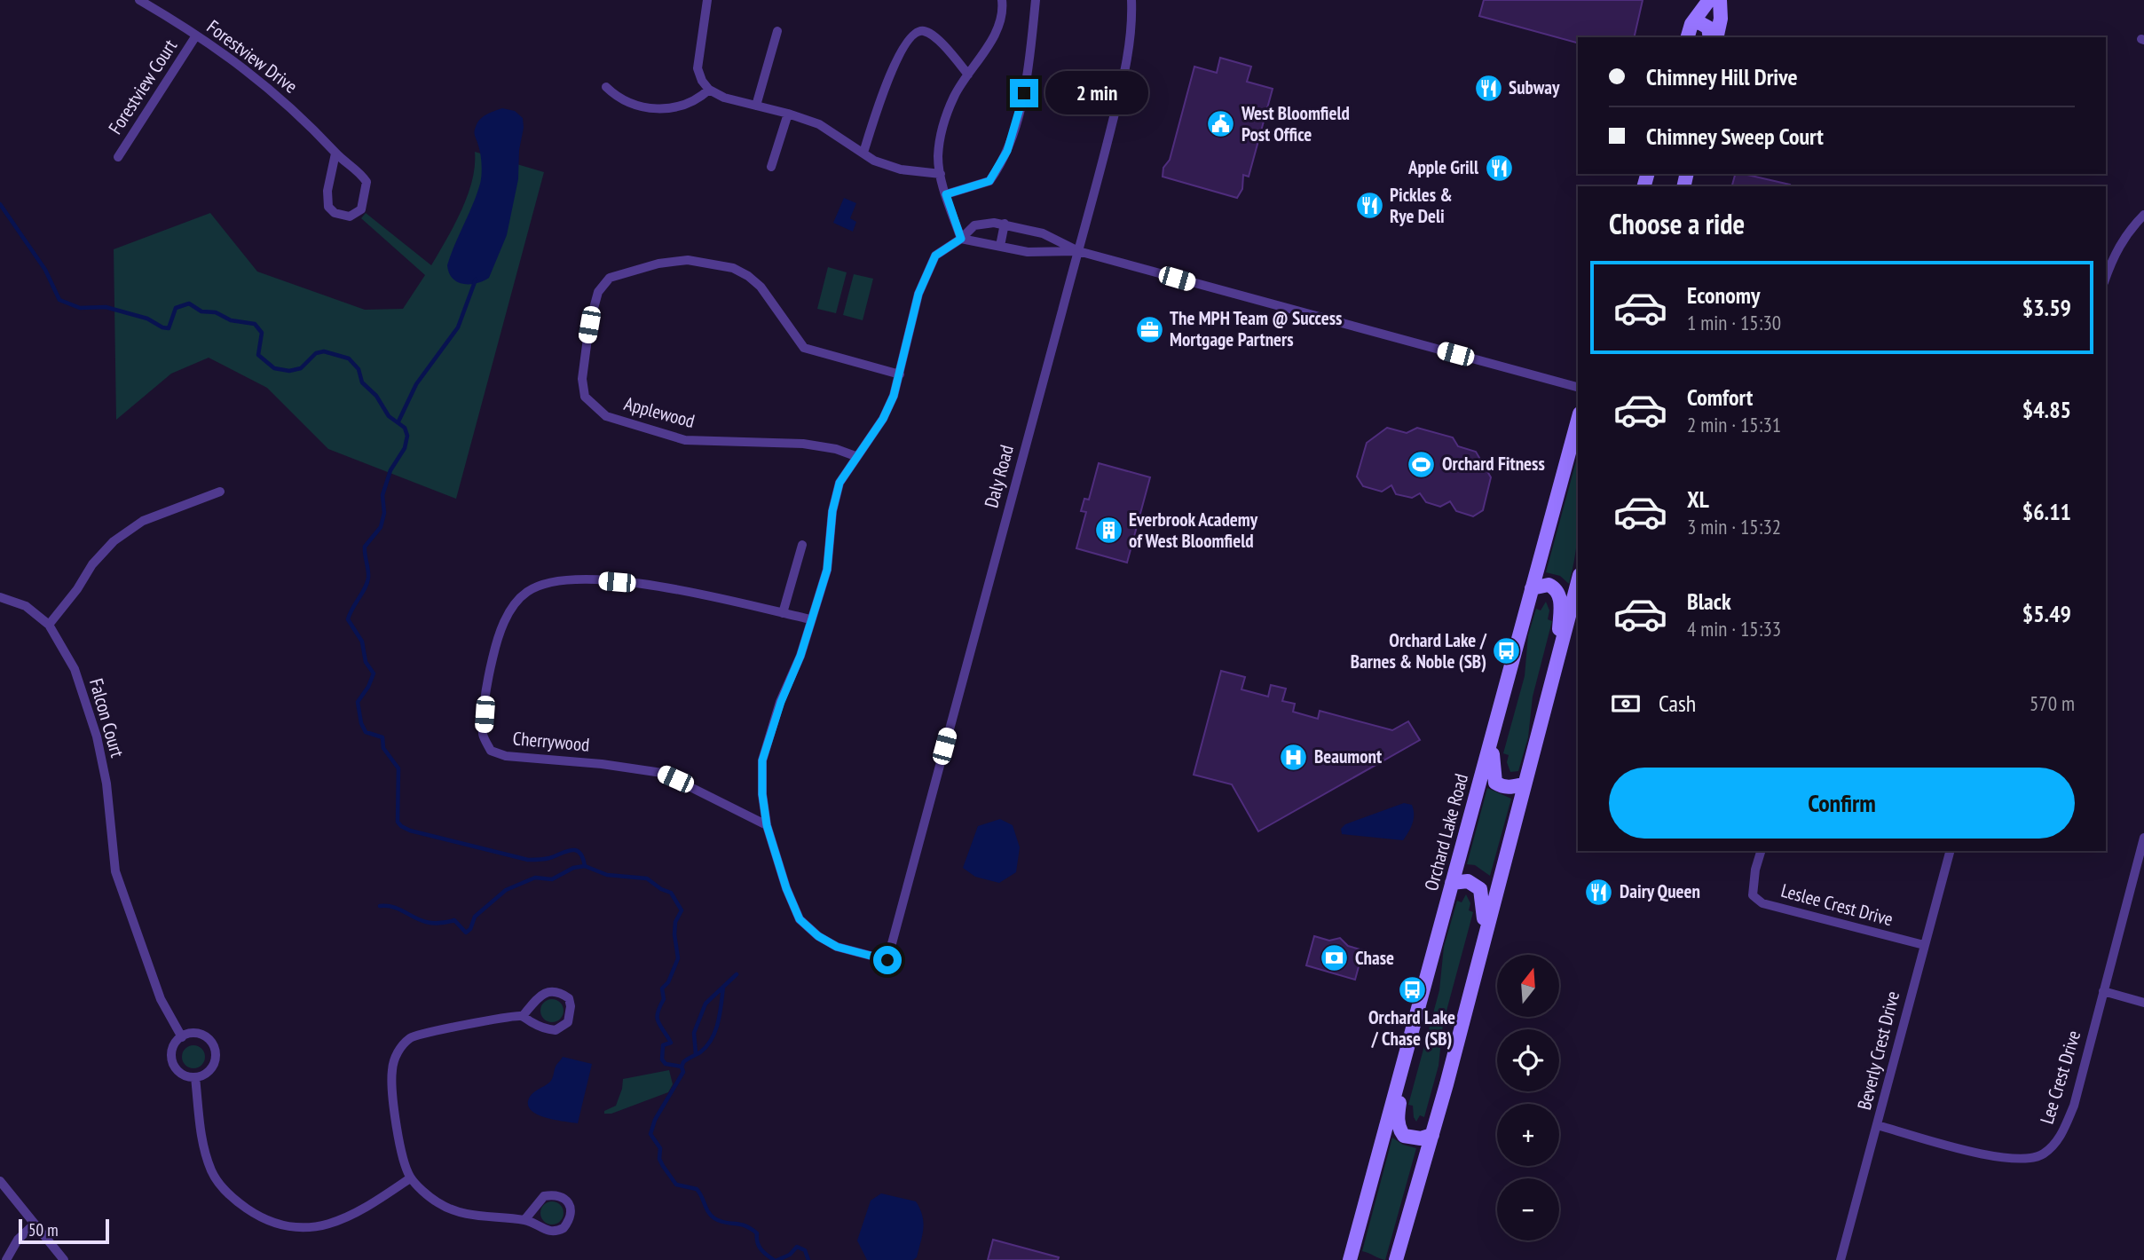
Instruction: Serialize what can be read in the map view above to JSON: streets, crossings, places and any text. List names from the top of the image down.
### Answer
{
  "streets": {
    "main road": ["Orchard Lake Road"],
    "street": [
      "Forestview Drive",
      "Forestview Court",
      "Applewood",
      "Daly Road",
      "Falcon Court",
      "Cherrywood",
      "Leslee Crest Drive",
      "Beverly Crest Drive",
      "Lee Crest Drive"
    ]
  },
  "crossings": [
    ["Forestview Drive", "Forestview Court"],
    ["Daly Road", "Cherrywood"],
    ["Leslee Crest Drive", "Beverly Crest Drive"],
    ["Beverly Crest Drive", "Lee Crest Drive"]
  ],
  "places": {
    "restaurant": [
      "Subway",
      "Apple Grill",
      "Pickles & Rye Deli",
      "Dairy Queen"
    ],
    "public building": ["West Bloomfield Post Office"],
    "office": ["The MPH Team @ Success Mortgage Partners"],
    "sports": ["Orchard Fitness"],
    "building": ["Everbrook Academy of West Bloomfield"],
    "bus stop": ["Orchard Lake / Barnes & Noble (SB)", "Orchard Lake / Chase (SB)"],
    "hospital": ["Beaumont"],
    "bank": ["Chase"]
  },
  "scale_bar": "50 m",
  "north": "top",
  "page": {
    "banner": ["Chimney Hill Drive", "Chimney Sweep Court"],
    "bubble": "2 min",
    "heading": "Choose a ride",
    "list": [
      {
        "name": "Economy",
        "note": "1 min · 15:30",
        "value": "$3.59"
      },
      {
        "name": "Comfort",
        "note": "2 min · 15:31",
        "value": "$4.85"
      },
      {
        "name": "XL",
        "note": "3 min · 15:32",
        "value": "$6.11"
      },
      {
        "name": "Black",
        "note": "4 min · 15:33",
        "value": "$5.49"
      }
    ],
    "pay": ["Cash", "570 m"],
    "buttons": "Confirm",
    "map_buttons": ["+", "−"],
    "scale": "50 m"
  }
}
